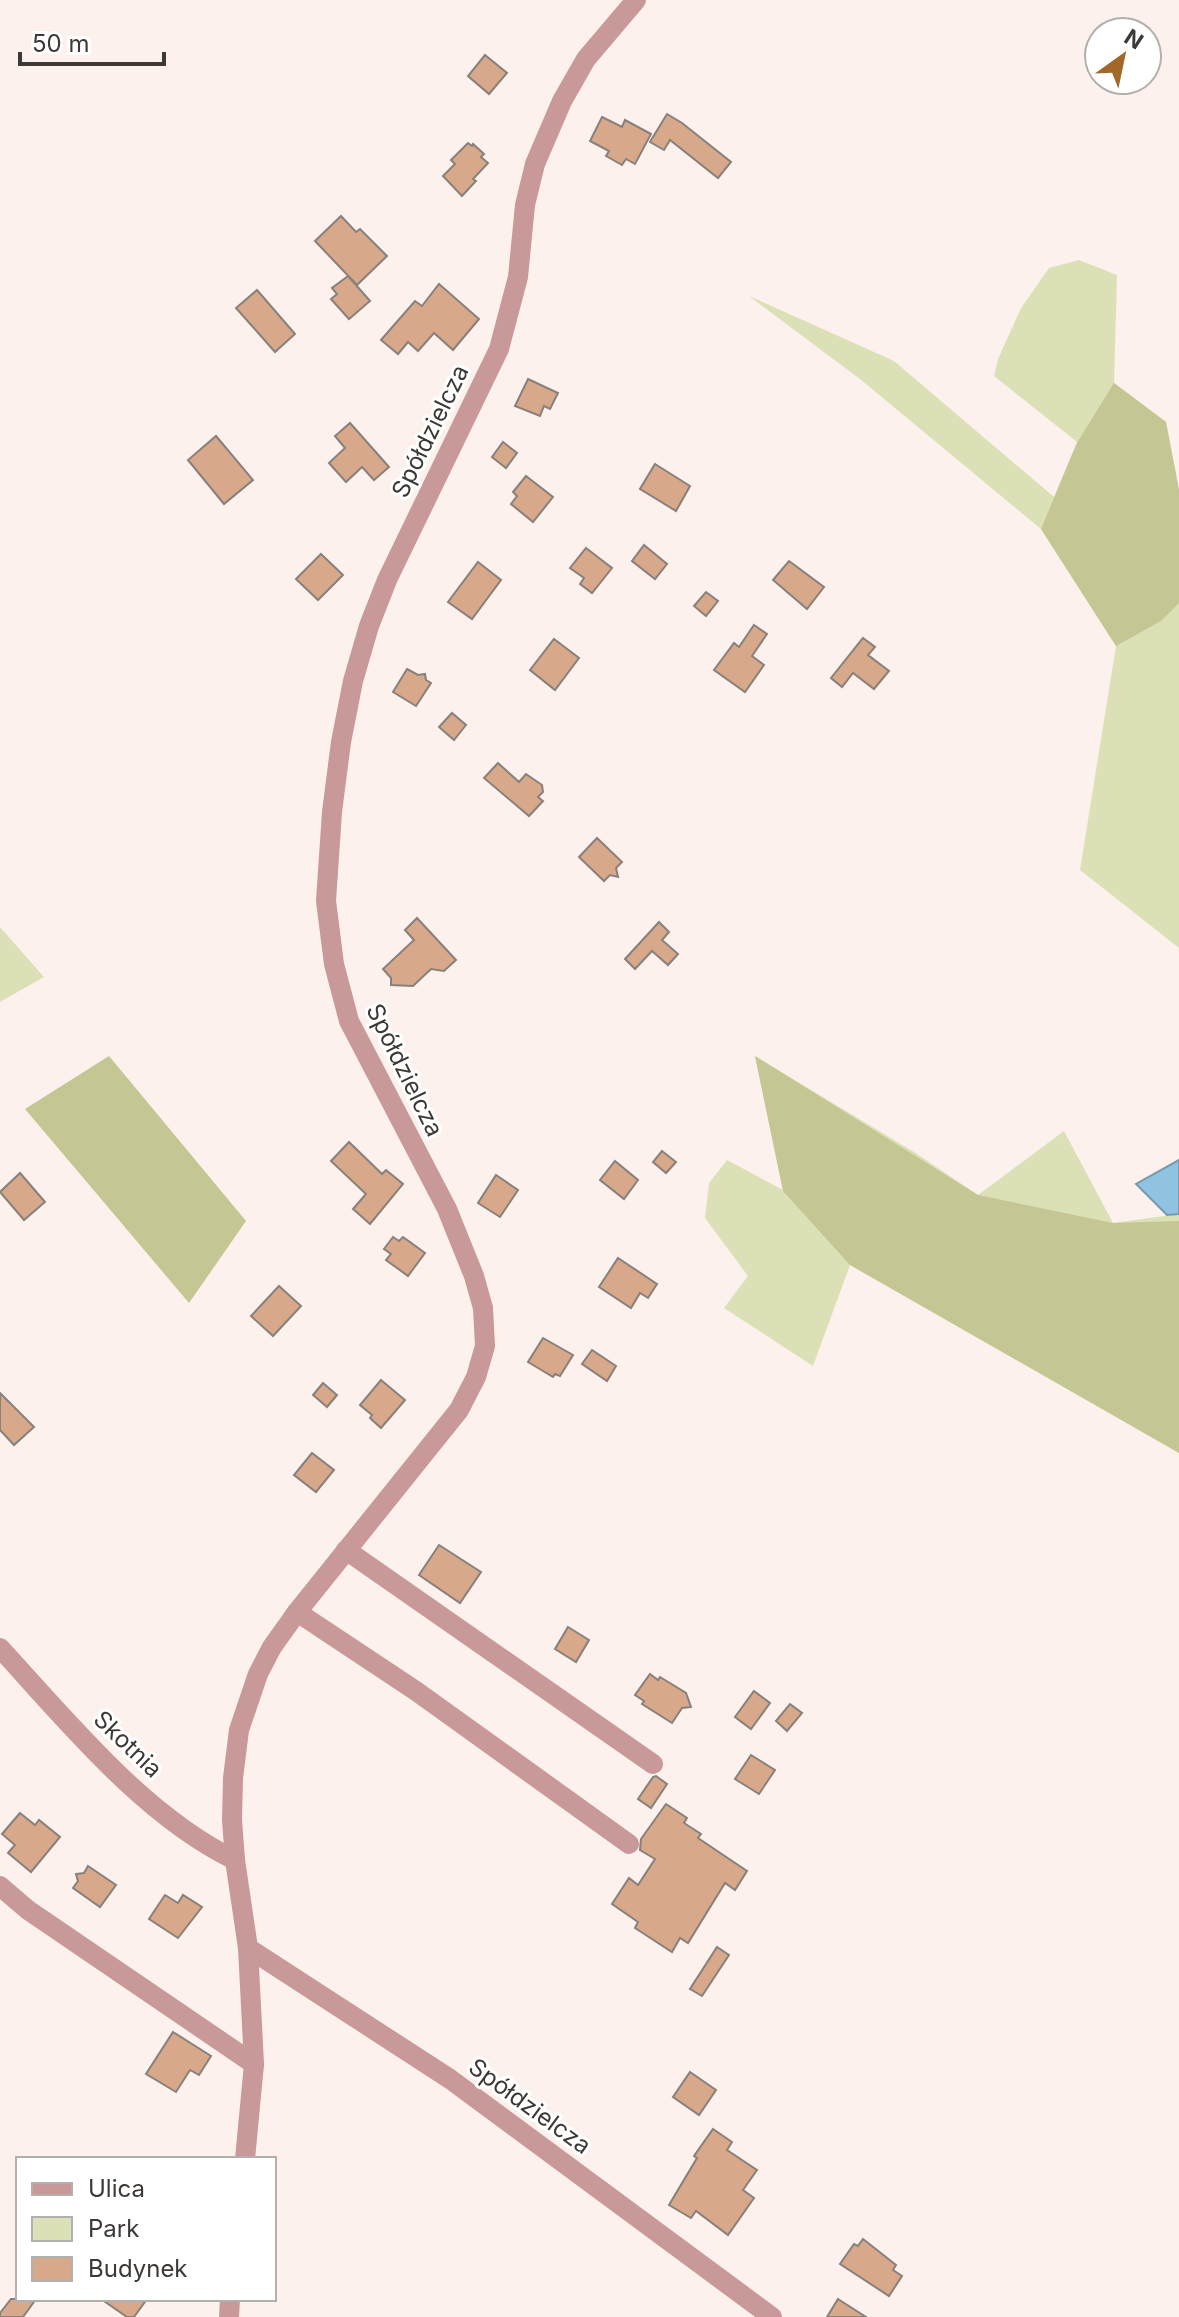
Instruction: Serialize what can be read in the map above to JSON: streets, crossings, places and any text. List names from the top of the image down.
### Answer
{
  "streets": {
    "street": ["Spółdzielcza", "Skotnia"]
  },
  "crossings": [
    ["Spółdzielcza", "Skotnia"]
  ],
  "legend": ["Ulica", "Park", "Budynek"],
  "scale_bar": "50 m",
  "north": "top right"
}
